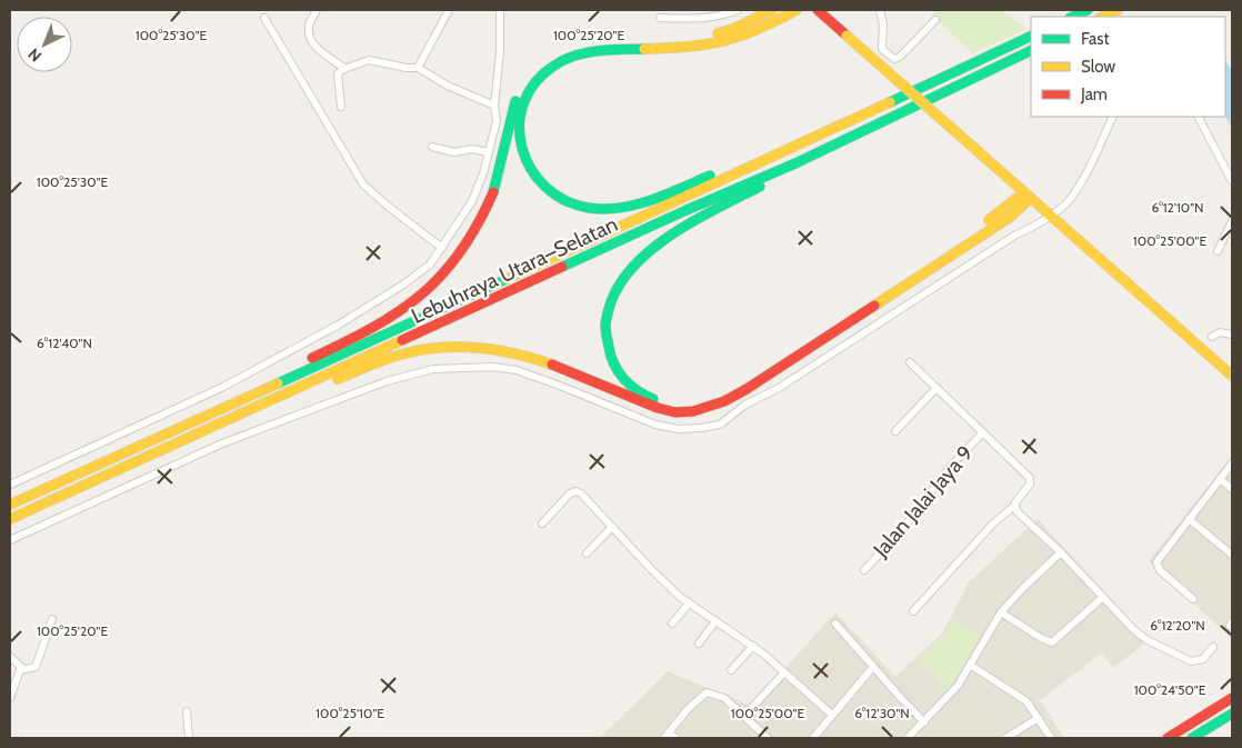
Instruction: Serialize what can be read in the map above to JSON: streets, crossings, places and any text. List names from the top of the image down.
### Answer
{
  "streets": {
    "main road": ["Lebuhraya Utara–Selatan"],
    "street": ["Jalan Jalai Jaya 9"]
  },
  "legend": ["Fast", "Slow", "Jam"],
  "north": "bottom left",
  "coordinates": [
    "100°25'30\"E",
    "100°25'20\"E",
    "6°12'10\"N",
    "100°25'00\"E",
    "6°12'40\"N",
    "6°12'20\"N",
    "100°24'50\"E",
    "100°25'10\"E",
    "6°12'30\"N"
  ]
}
